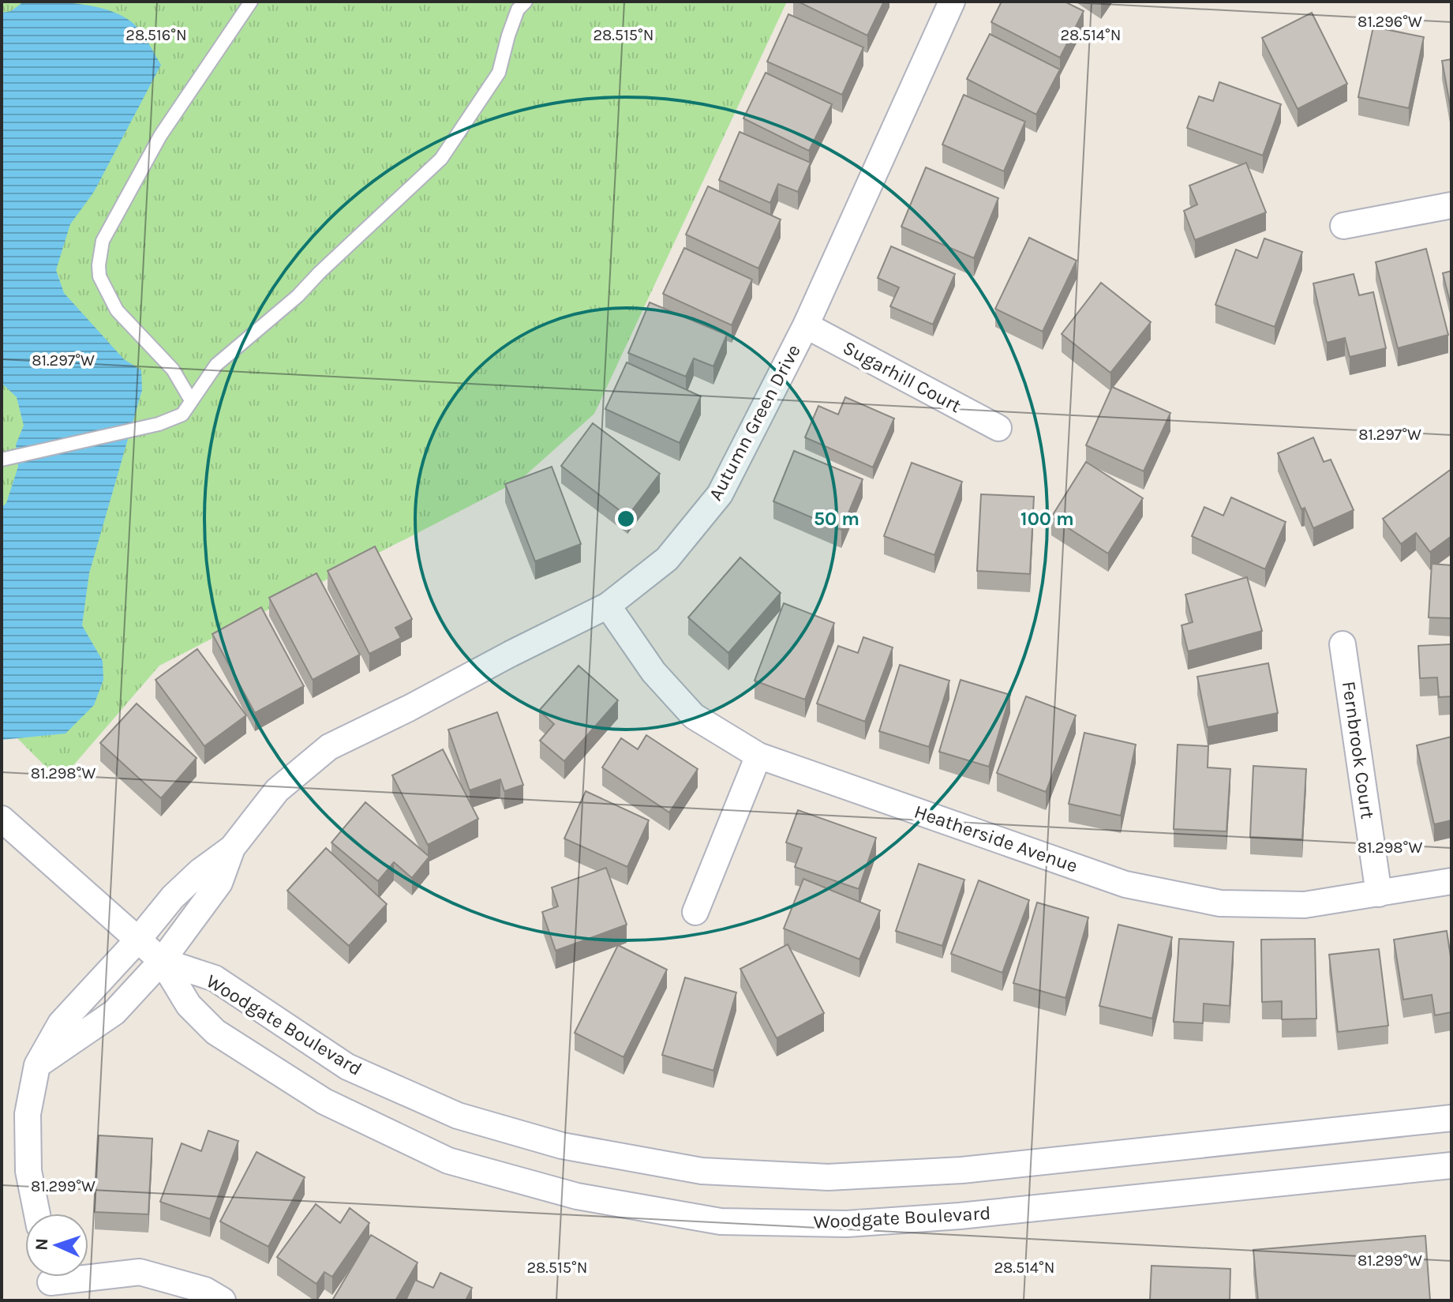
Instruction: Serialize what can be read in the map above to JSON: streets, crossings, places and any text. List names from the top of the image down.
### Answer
{
  "streets": {
    "street": [
      "Sugarhill Court",
      "Autumn Green Drive",
      "Fernbrook Court",
      "Heatherside Avenue",
      "Woodgate Boulevard"
    ]
  },
  "crossings": [
    ["Sugarhill Court", "Autumn Green Drive"],
    ["Autumn Green Drive", "Heatherside Avenue"],
    ["Autumn Green Drive", "Woodgate Boulevard"],
    ["Fernbrook Court", "Heatherside Avenue"]
  ],
  "north": "left",
  "coordinates": [
    "81.296°W",
    "28.516°N",
    "28.515°N",
    "28.514°N",
    "81.297°W",
    "81.298°W",
    "81.299°W"
  ],
  "rings": ["50 m", "100 m"]
}
